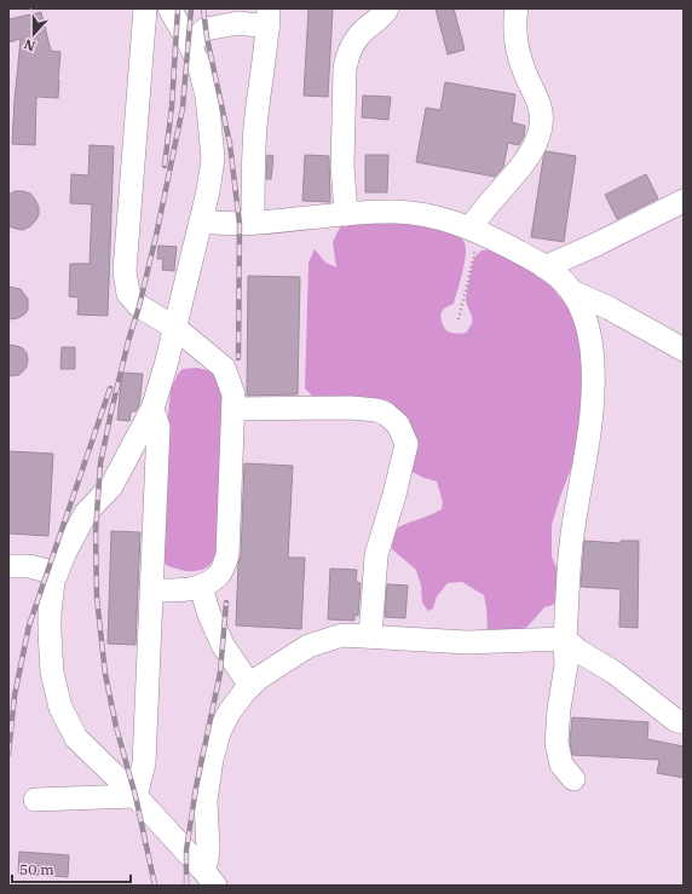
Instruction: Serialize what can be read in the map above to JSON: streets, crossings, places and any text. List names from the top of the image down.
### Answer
{
  "scale_bar": "50 m",
  "north": "bottom"
}
